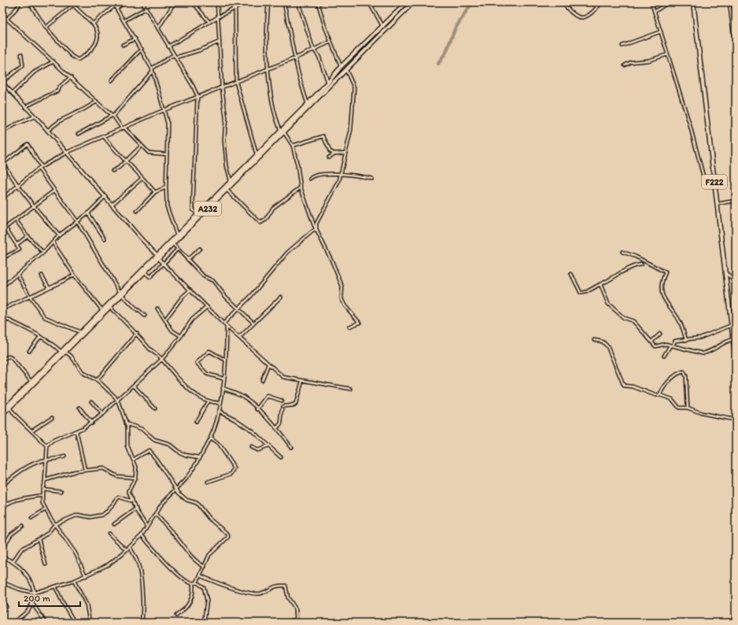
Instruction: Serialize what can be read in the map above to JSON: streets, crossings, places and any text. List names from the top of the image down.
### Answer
{
  "streets": {
    "main road": ["F222", "A232"]
  },
  "scale_bar": "200 m"
}
